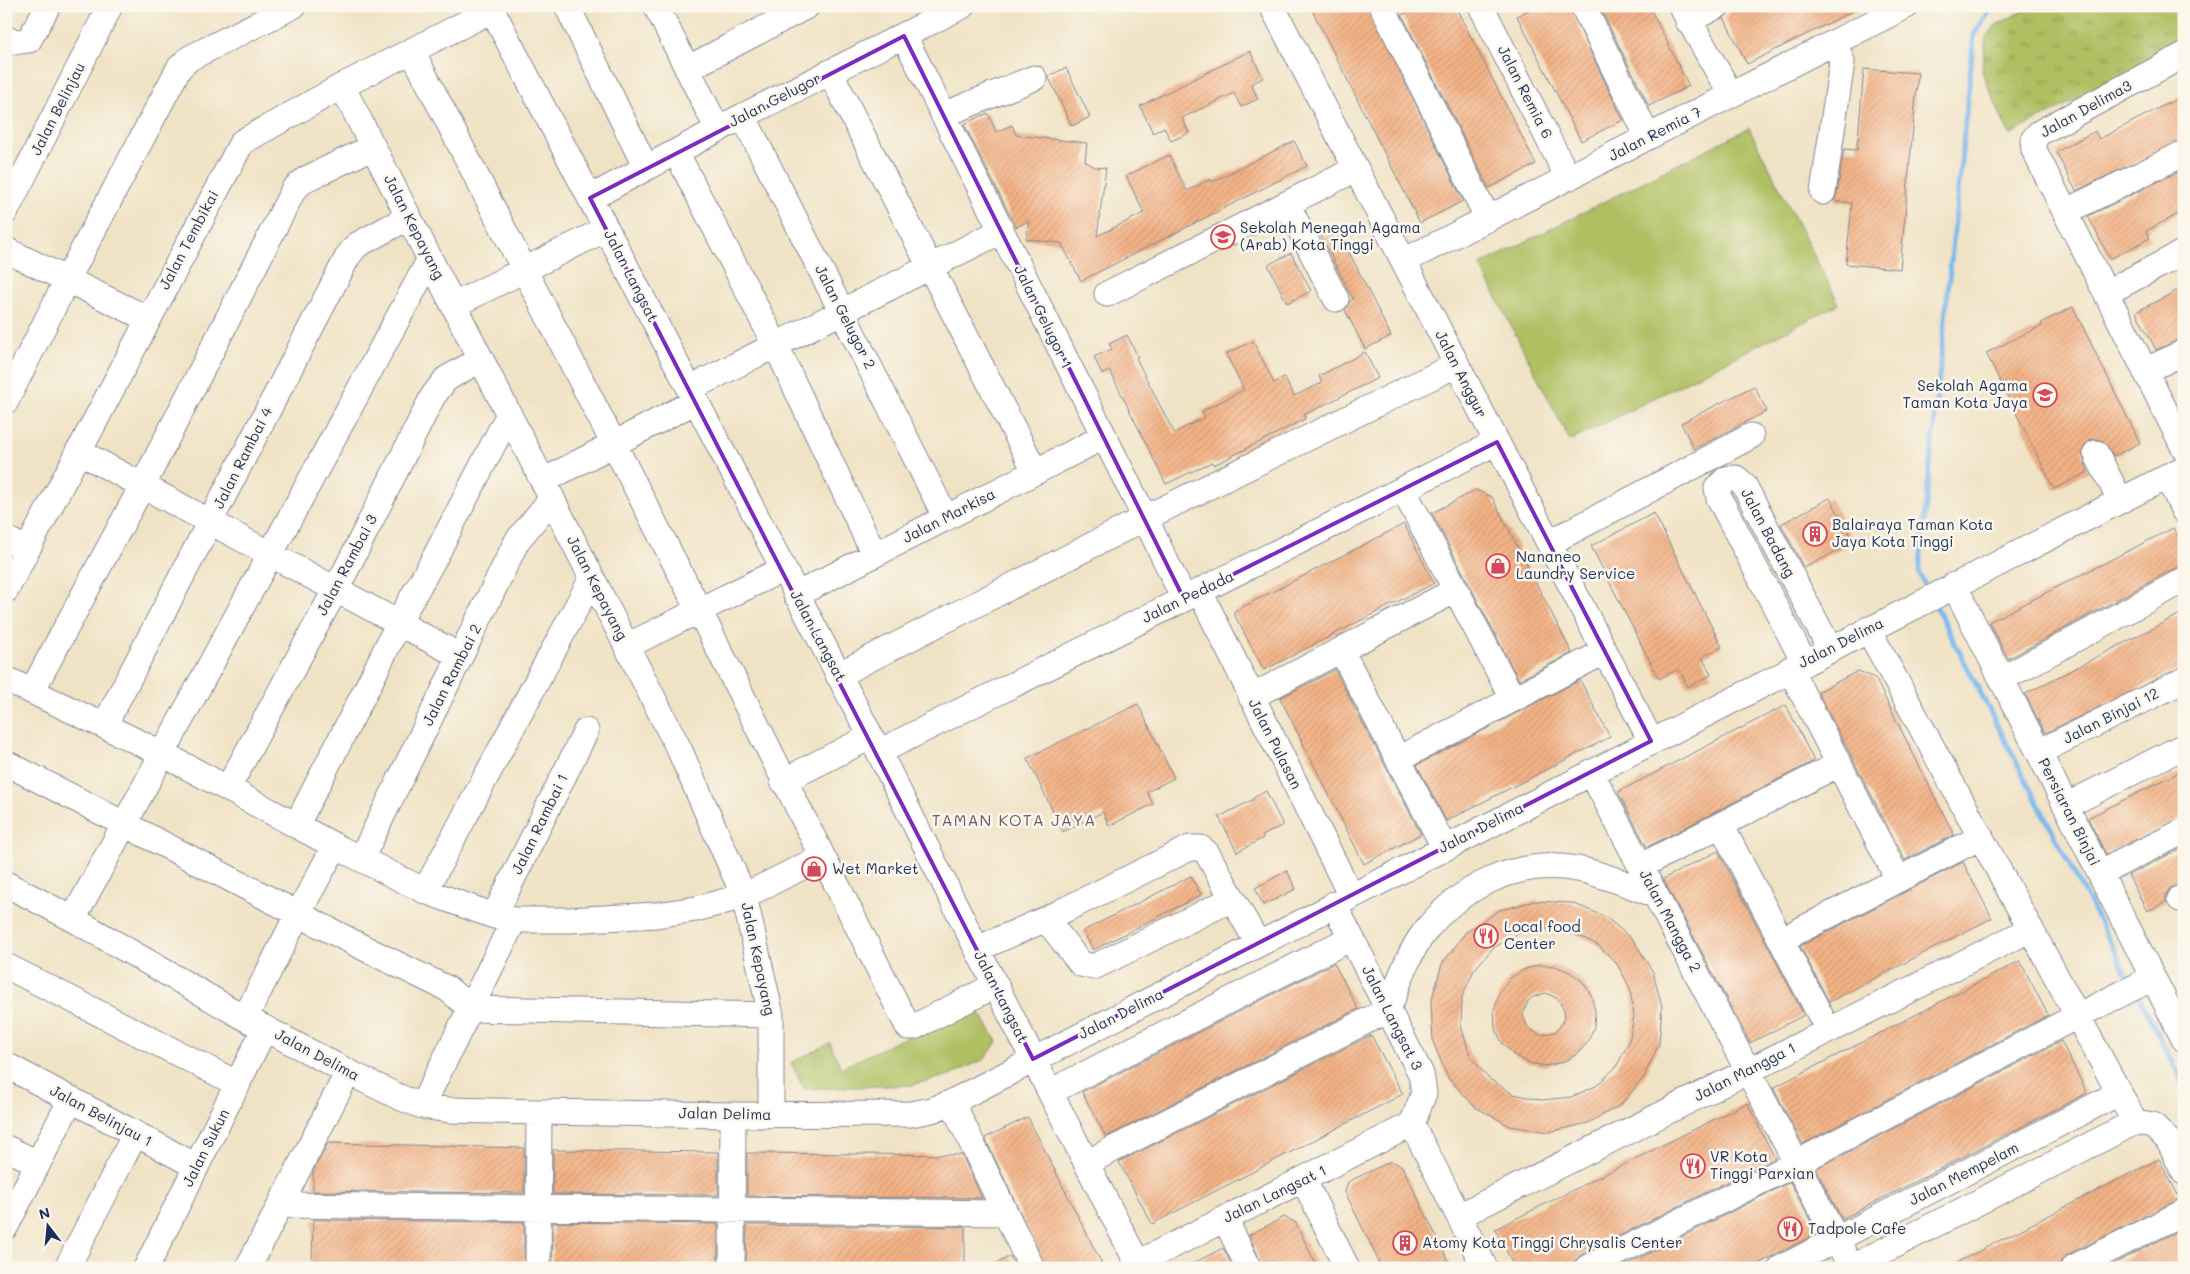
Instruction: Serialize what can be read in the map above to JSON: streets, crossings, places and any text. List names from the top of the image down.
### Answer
{
  "streets": {
    "street": [
      "Jalan Remia 6",
      "Jalan Gelugor",
      "Jalan Belinjau",
      "Jalan Delima3",
      "Jalan Remia 7",
      "Jalan Kepayang",
      "Jalan Tembikai",
      "Jalan Langsat",
      "Jalan Gelugor 2",
      "Jalan Gelugor 1",
      "Jalan Anggur",
      "Jalan Rambai 4",
      "Jalan Markisa",
      "Jalan Badang",
      "Jalan Rambai 3",
      "Jalan Pedada",
      "Jalan Delima",
      "Jalan Rambai 2",
      "Jalan Binjai 12",
      "Jalan Pulasan",
      "Persiaran Binjai",
      "Jalan Rambai 1",
      "Jalan Mangga 2",
      "Jalan Langsat 3",
      "Jalan Mangga 1",
      "Jalan Belinjau 1",
      "Jalan Sukun",
      "Jalan Mempelam",
      "Jalan Langsat 1"
    ]
  },
  "crossings": [
    ["Jalan Remia 6", "Jalan Remia 7"],
    ["Jalan Gelugor", "Jalan Langsat"],
    ["Jalan Gelugor", "Jalan Gelugor 2"],
    ["Jalan Gelugor", "Jalan Gelugor 1"],
    ["Jalan Remia 7", "Jalan Anggur"],
    ["Jalan Kepayang", "Jalan Tembikai"],
    ["Jalan Kepayang", "Jalan Rambai 4"],
    ["Jalan Kepayang", "Jalan Rambai 3"],
    ["Jalan Kepayang", "Jalan Delima"],
    ["Jalan Kepayang", "Jalan Rambai 2"],
    ["Jalan Tembikai", "Jalan Langsat"],
    ["Jalan Langsat", "Jalan Markisa"],
    ["Jalan Langsat", "Jalan Pedada"],
    ["Jalan Langsat", "Jalan Delima"],
    ["Jalan Langsat", "Jalan Langsat 1"],
    ["Jalan Gelugor 2", "Jalan Markisa"],
    ["Jalan Gelugor 1", "Jalan Markisa"],
    ["Jalan Gelugor 1", "Jalan Pedada"],
    ["Jalan Gelugor 1", "Jalan Pulasan"],
    ["Jalan Anggur", "Jalan Pedada"],
    ["Jalan Anggur", "Jalan Delima"],
    ["Jalan Badang", "Jalan Delima"],
    ["Jalan Pedada", "Jalan Pulasan"],
    ["Jalan Delima", "Jalan Pulasan"],
    ["Jalan Delima", "Persiaran Binjai"],
    ["Jalan Delima", "Jalan Rambai 1"],
    ["Jalan Delima", "Jalan Mangga 2"],
    ["Jalan Delima", "Jalan Langsat 3"],
    ["Jalan Delima", "Jalan Sukun"],
    ["Jalan Binjai 12", "Persiaran Binjai"],
    ["Jalan Pulasan", "Jalan Langsat 3"],
    ["Jalan Mangga 2", "Jalan Mangga 1"],
    ["Jalan Mangga 2", "Jalan Mempelam"],
    ["Jalan Langsat 3", "Jalan Langsat 1"],
    ["Jalan Belinjau 1", "Jalan Sukun"]
  ],
  "districts": ["TAMAN KOTA JAYA"],
  "places": {
    "school or university": ["Sekolah Menegah Agama (Arab) Kota Tinggi", "Sekolah Agama Taman Kota Jaya"],
    "building": ["Balairaya Taman Kota Jaya Kota Tinggi", "Atomy Kota Tinggi Chrysalis Center"],
    "shop": ["Nananeo Laundry Service", "Wet Market"],
    "restaurant": ["Local food Center", "VR Kota Tinggi Parxian", "Tadpole Cafe"]
  },
  "north": "top"
}
